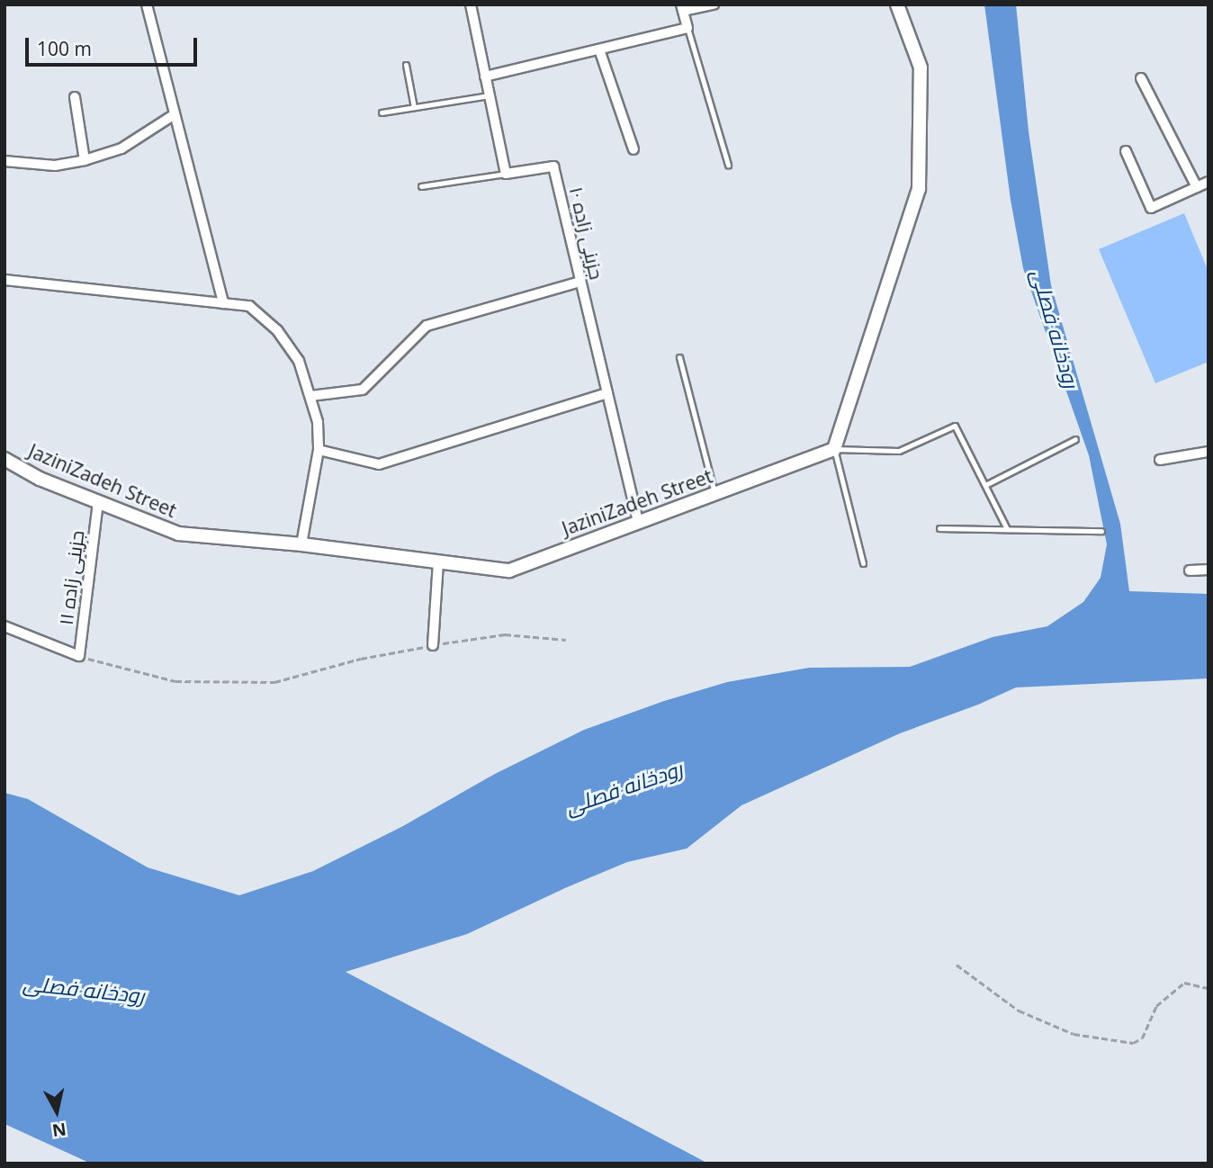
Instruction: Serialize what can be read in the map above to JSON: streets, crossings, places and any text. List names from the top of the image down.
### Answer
{
  "streets": {
    "street": ["جزینی زاده ۱۰", "JaziniZadeh Street", "جزینی زاده ۱۱"]
  },
  "crossings": [
    ["جزینی زاده ۱۰", "JaziniZadeh Street"],
    ["JaziniZadeh Street", "جزینی زاده ۱۱"]
  ],
  "water": ["رودخانه فصلی"],
  "scale_bar": "100 m",
  "north": "bottom"
}
